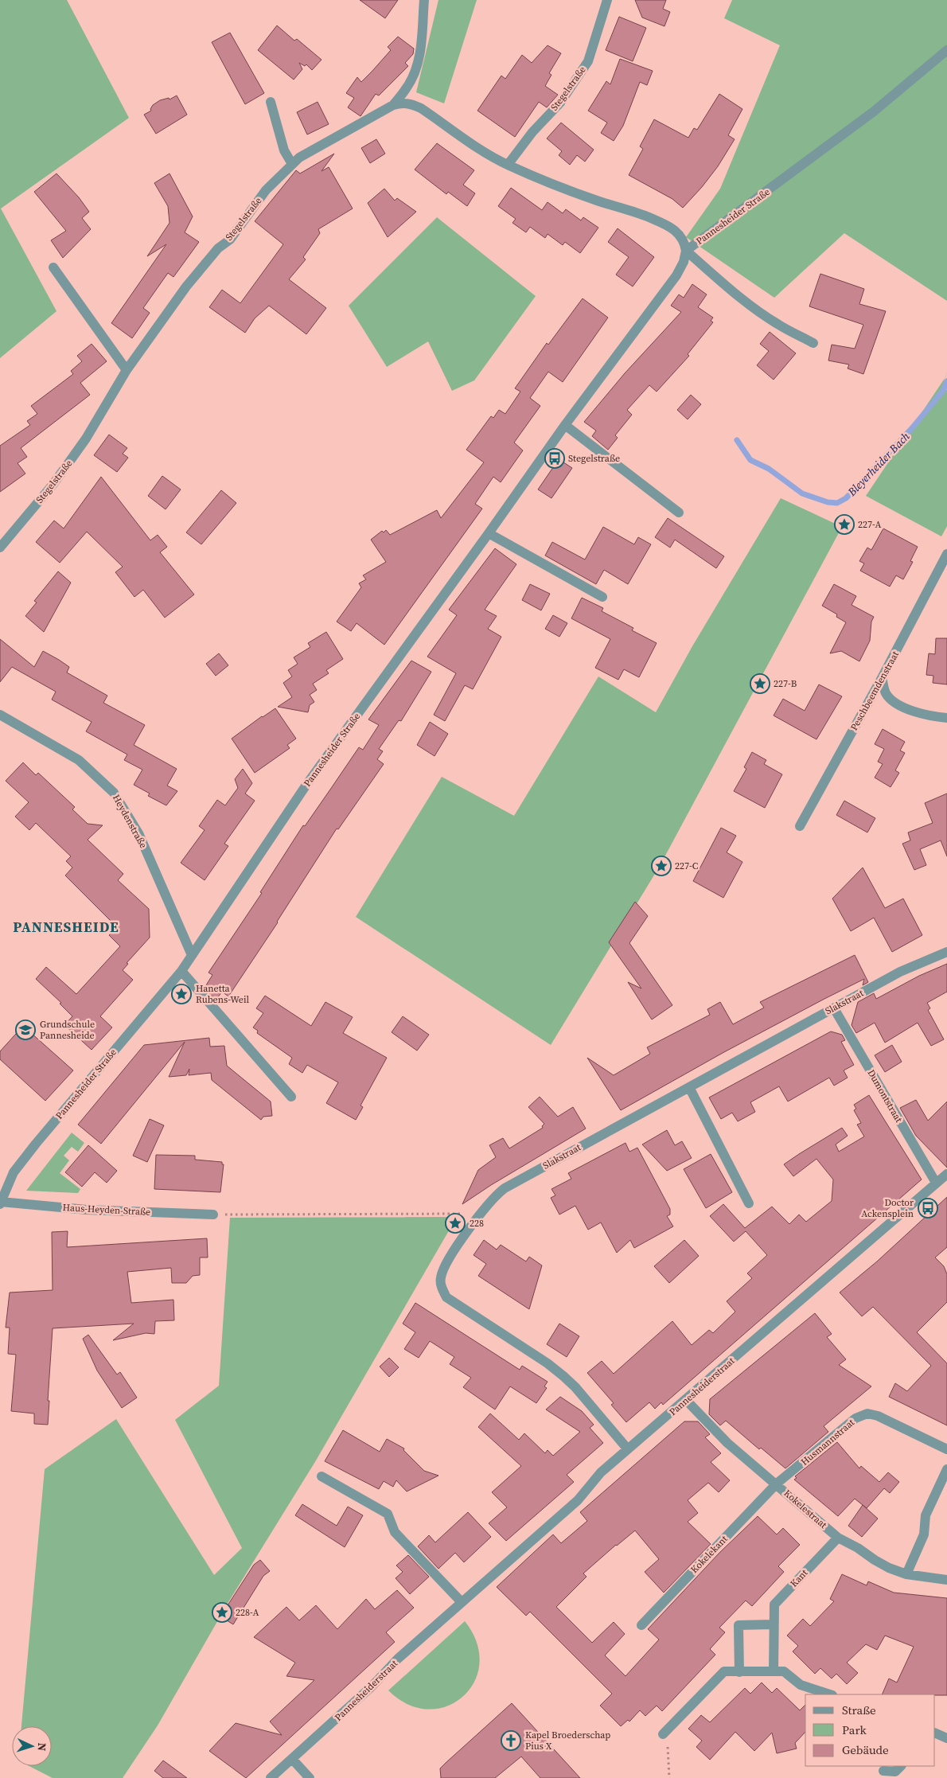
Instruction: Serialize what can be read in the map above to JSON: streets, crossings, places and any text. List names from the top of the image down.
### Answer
{
  "streets": {
    "street": [
      "Stegelstraße",
      "Pannesheider Straße",
      "Peschbeemdenstraat",
      "Heydenstraße",
      "Slakstraat",
      "Dumontstraat",
      "Haus-Heyden-Straße",
      "Pannesheiderstraat",
      "Husmannstraat",
      "Kokelestraat",
      "Kokelekant",
      "Kant"
    ]
  },
  "crossings": [
    ["Stegelstraße", "Pannesheider Straße"],
    ["Pannesheider Straße", "Heydenstraße"],
    ["Pannesheider Straße", "Haus-Heyden-Straße"],
    ["Slakstraat", "Dumontstraat"],
    ["Slakstraat", "Pannesheiderstraat"],
    ["Dumontstraat", "Pannesheiderstraat"],
    ["Pannesheiderstraat", "Kokelestraat"],
    ["Husmannstraat", "Kokelestraat"],
    ["Husmannstraat", "Kokelekant"],
    ["Kokelestraat", "Kokelekant"],
    ["Kokelestraat", "Kant"]
  ],
  "districts": ["PANNESHEIDE"],
  "water": ["Bleyerheider Bach"],
  "places": {
    "bus stop": ["Stegelstraße", "Doctor Ackensplein"],
    "place": [
      "227-A",
      "227-B",
      "227-C",
      "Hanetta Rubens-Weil",
      "228",
      "228-A"
    ],
    "school or university": ["Grundschule Pannesheide"],
    "church": ["Kapel Broederschap Pius X"]
  },
  "legend": ["Straße", "Park", "Gebäude"],
  "north": "right"
}
